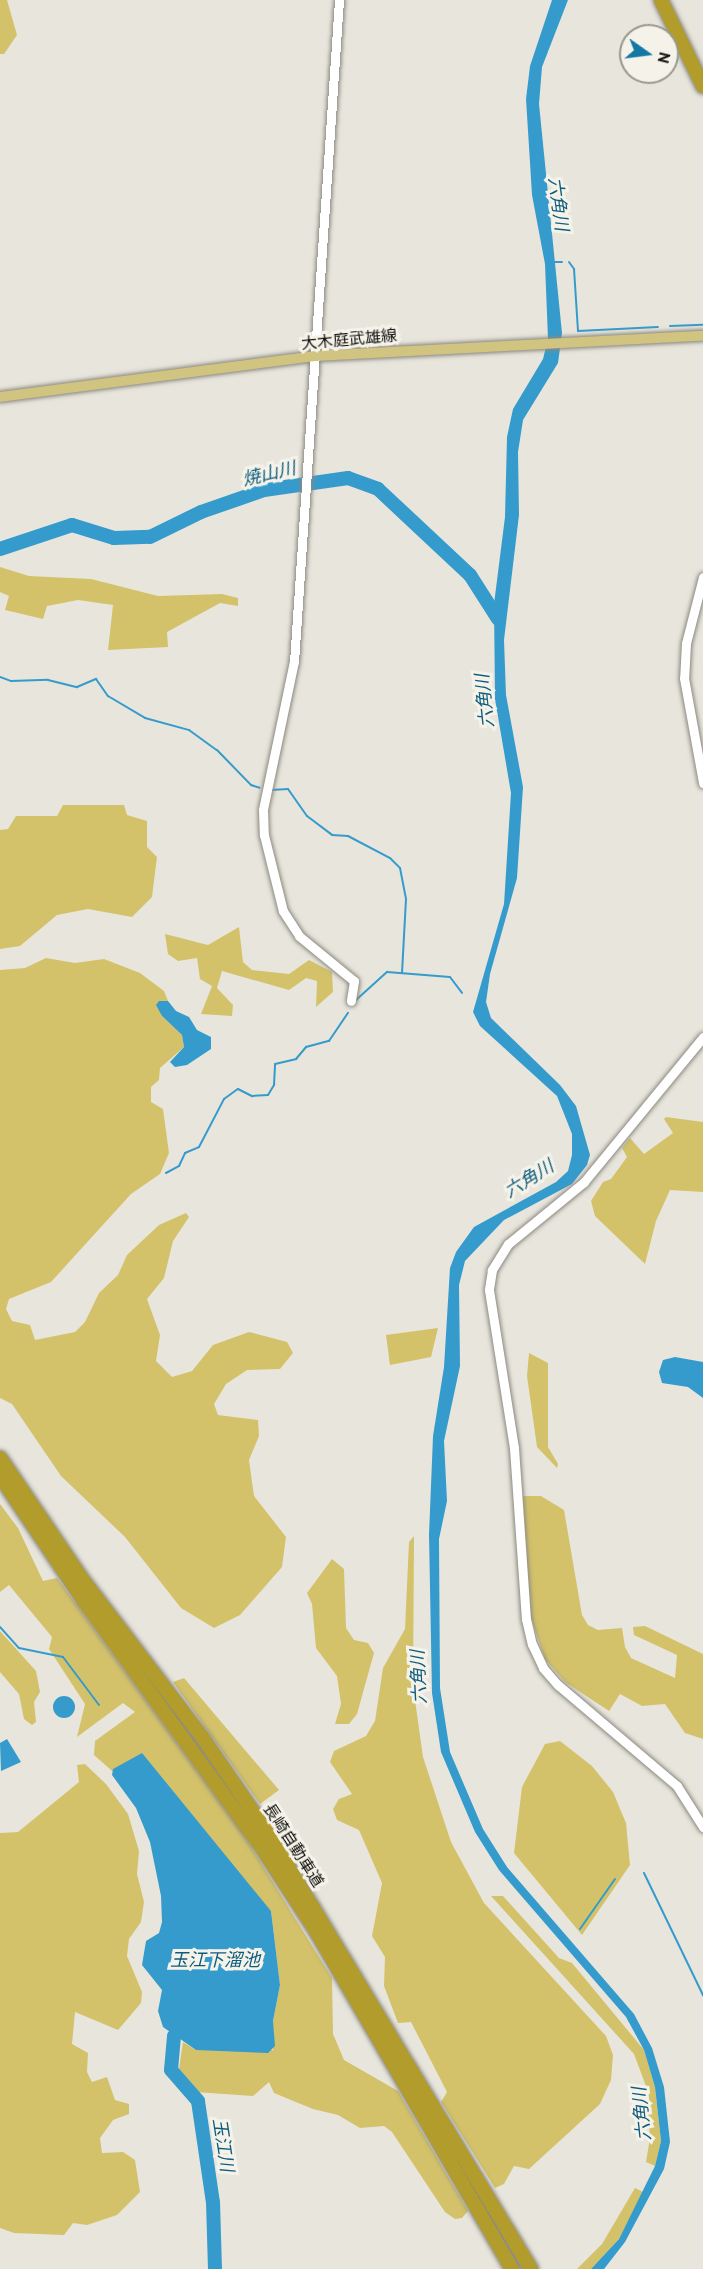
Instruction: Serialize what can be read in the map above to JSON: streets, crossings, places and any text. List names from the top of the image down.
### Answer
{
  "streets": {
    "highway": ["長崎自動車道"],
    "main road": ["大木庭武雄線"]
  },
  "water": [
    "六角川",
    "焼山川",
    "玉江下溜池",
    "玉江川"
  ],
  "north": "right"
}
